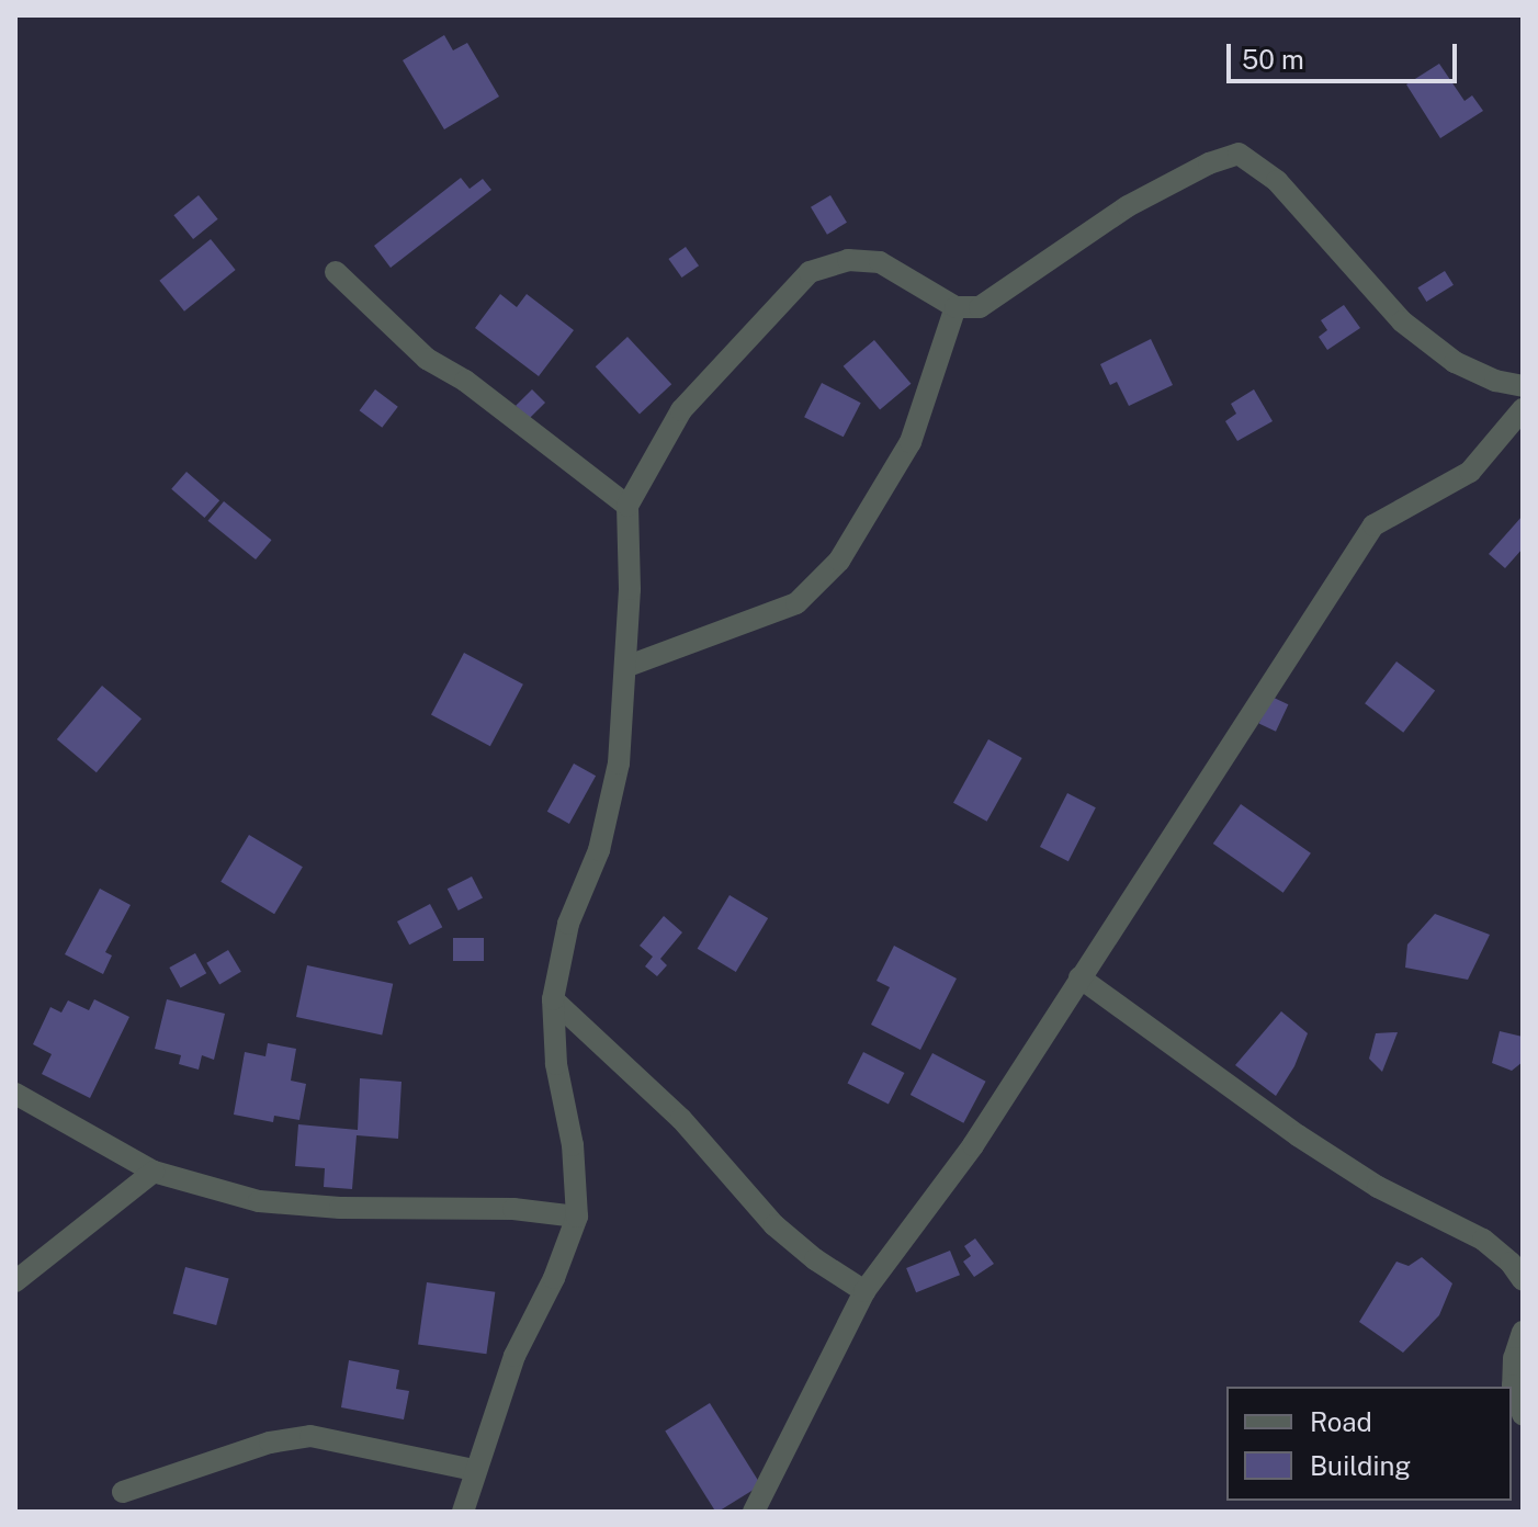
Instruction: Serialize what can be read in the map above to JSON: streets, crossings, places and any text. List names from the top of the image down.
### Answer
{
  "legend": ["Road", "Building"],
  "scale_bar": "50 m"
}
